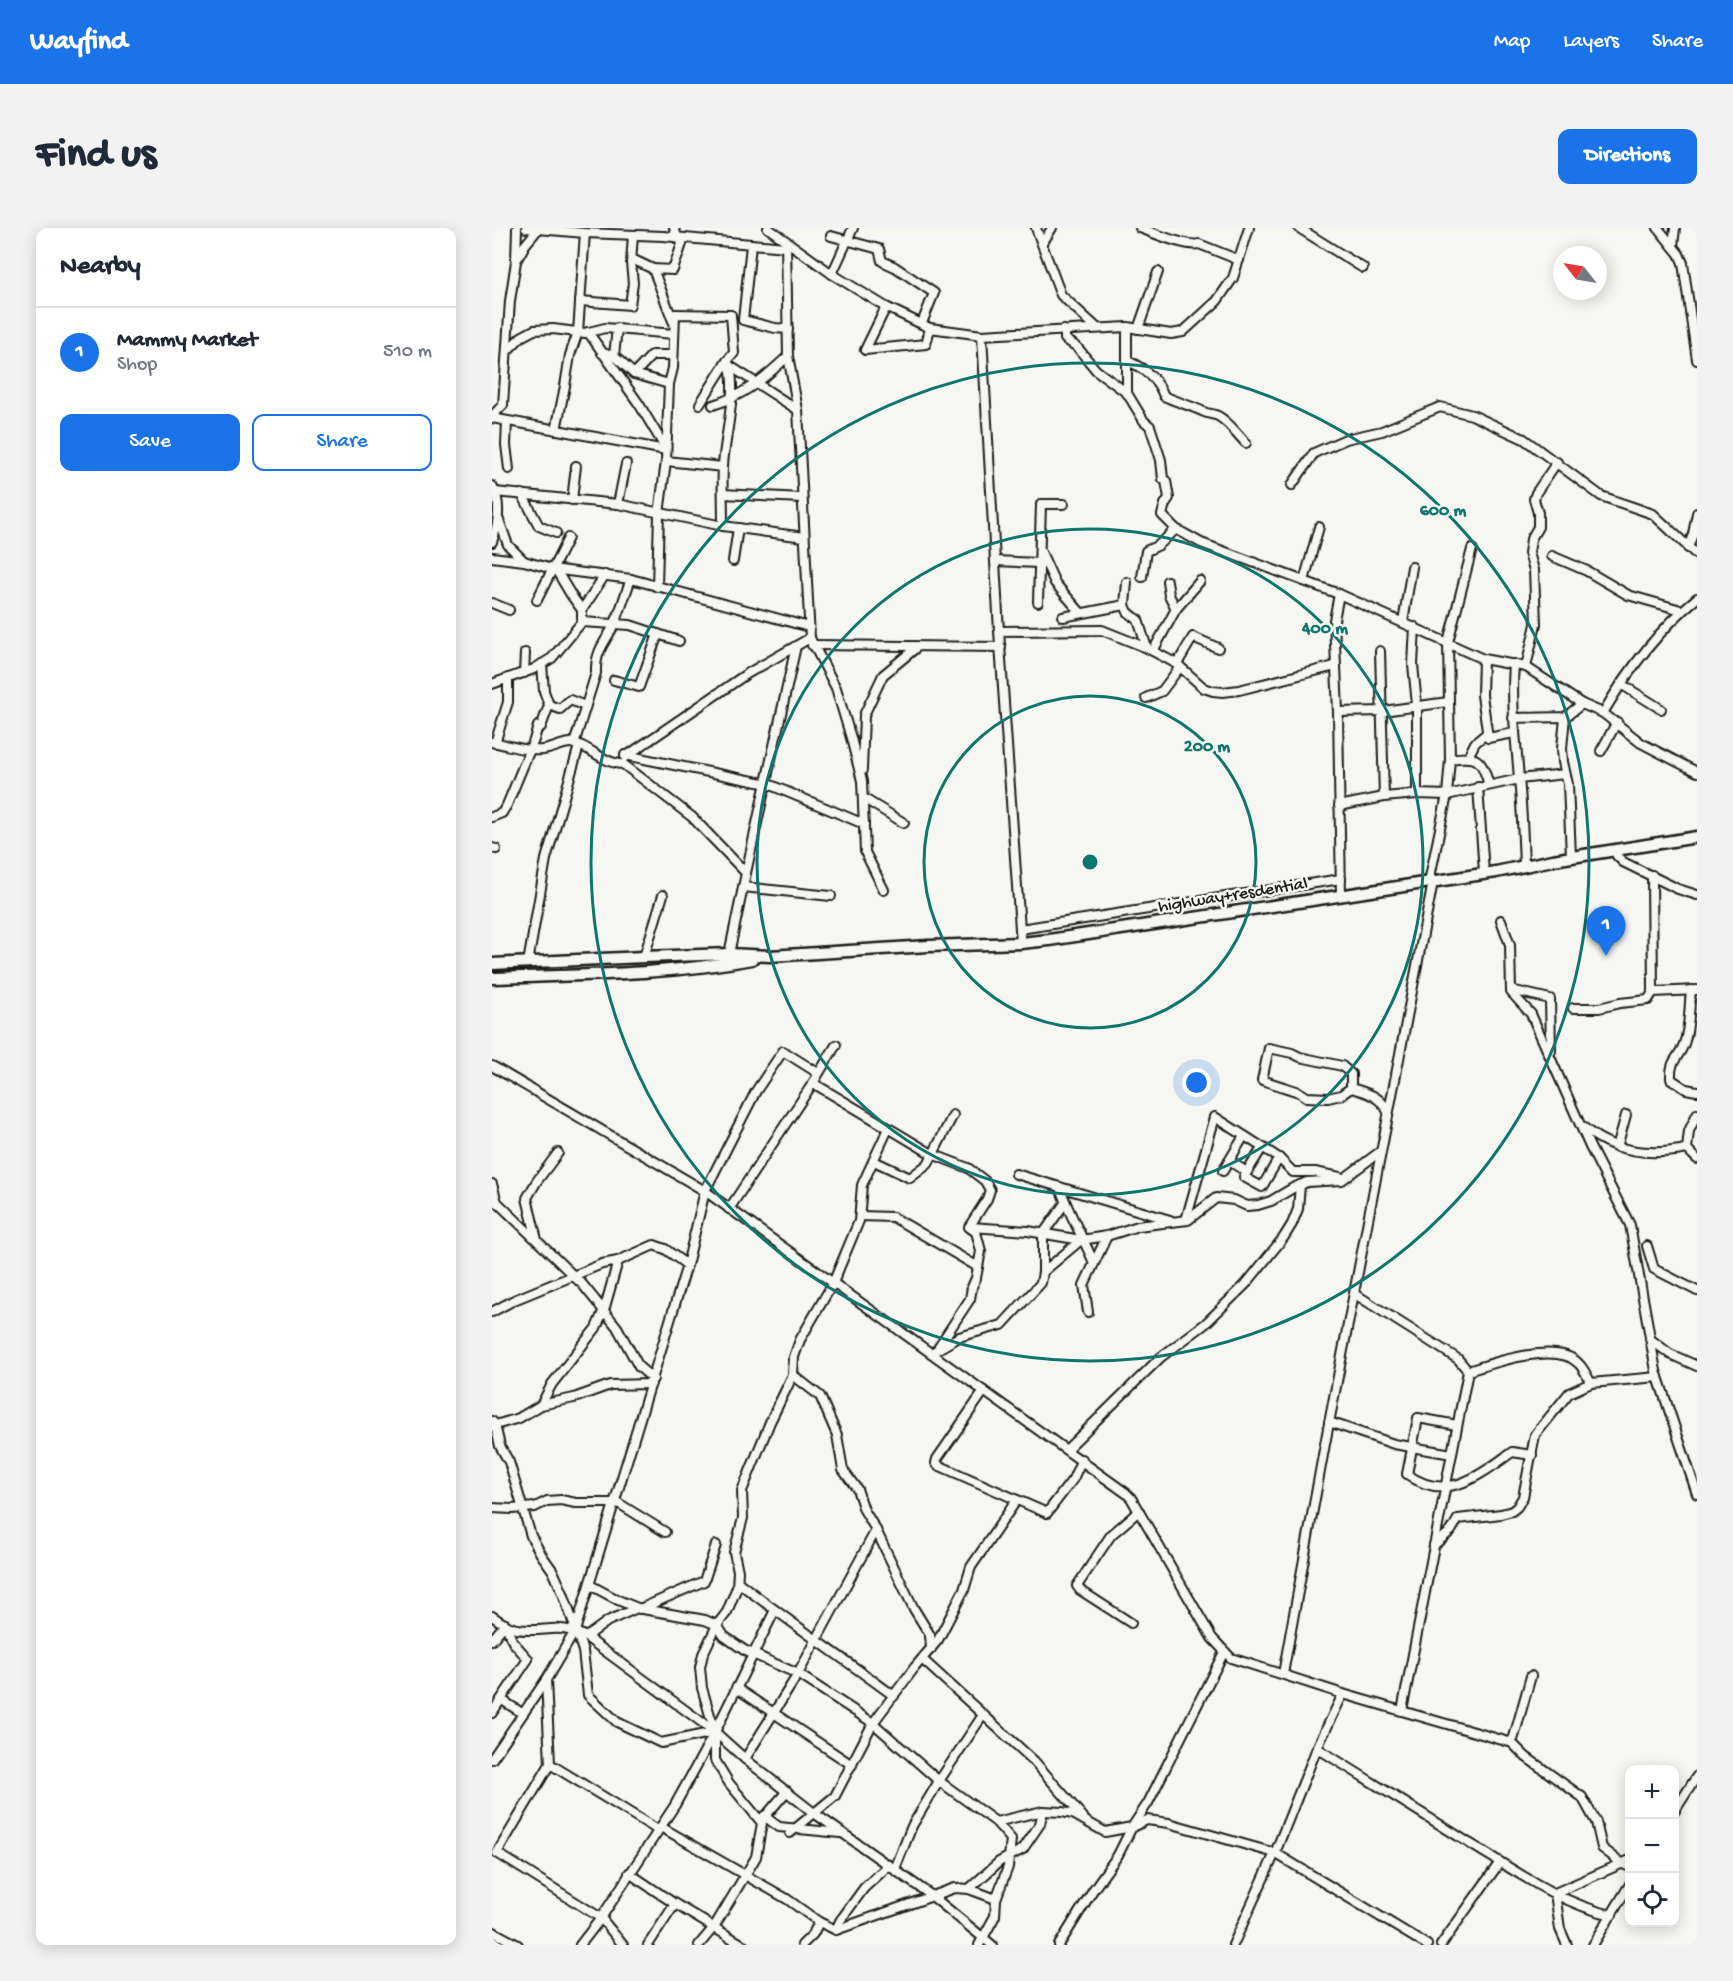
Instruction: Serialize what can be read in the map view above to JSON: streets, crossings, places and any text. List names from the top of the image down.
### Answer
{
  "streets": {
    "highway": ["highway+resdential"]
  },
  "north": "top left",
  "page": {
    "header": "Wayfind",
    "nav": ["Map", "Layers", "Share"],
    "buttons": [
      "Directions",
      ["Save", "Share"]
    ],
    "title": "Find us",
    "heading": "Nearby",
    "list": [
      {
        "mark": "1",
        "name": "Mammy Market",
        "note": "Shop",
        "value": "510 m"
      }
    ],
    "pins": "1",
    "map_buttons": ["+", "−"]
  },
  "rings": ["600 m", "400 m", "200 m"]
}
